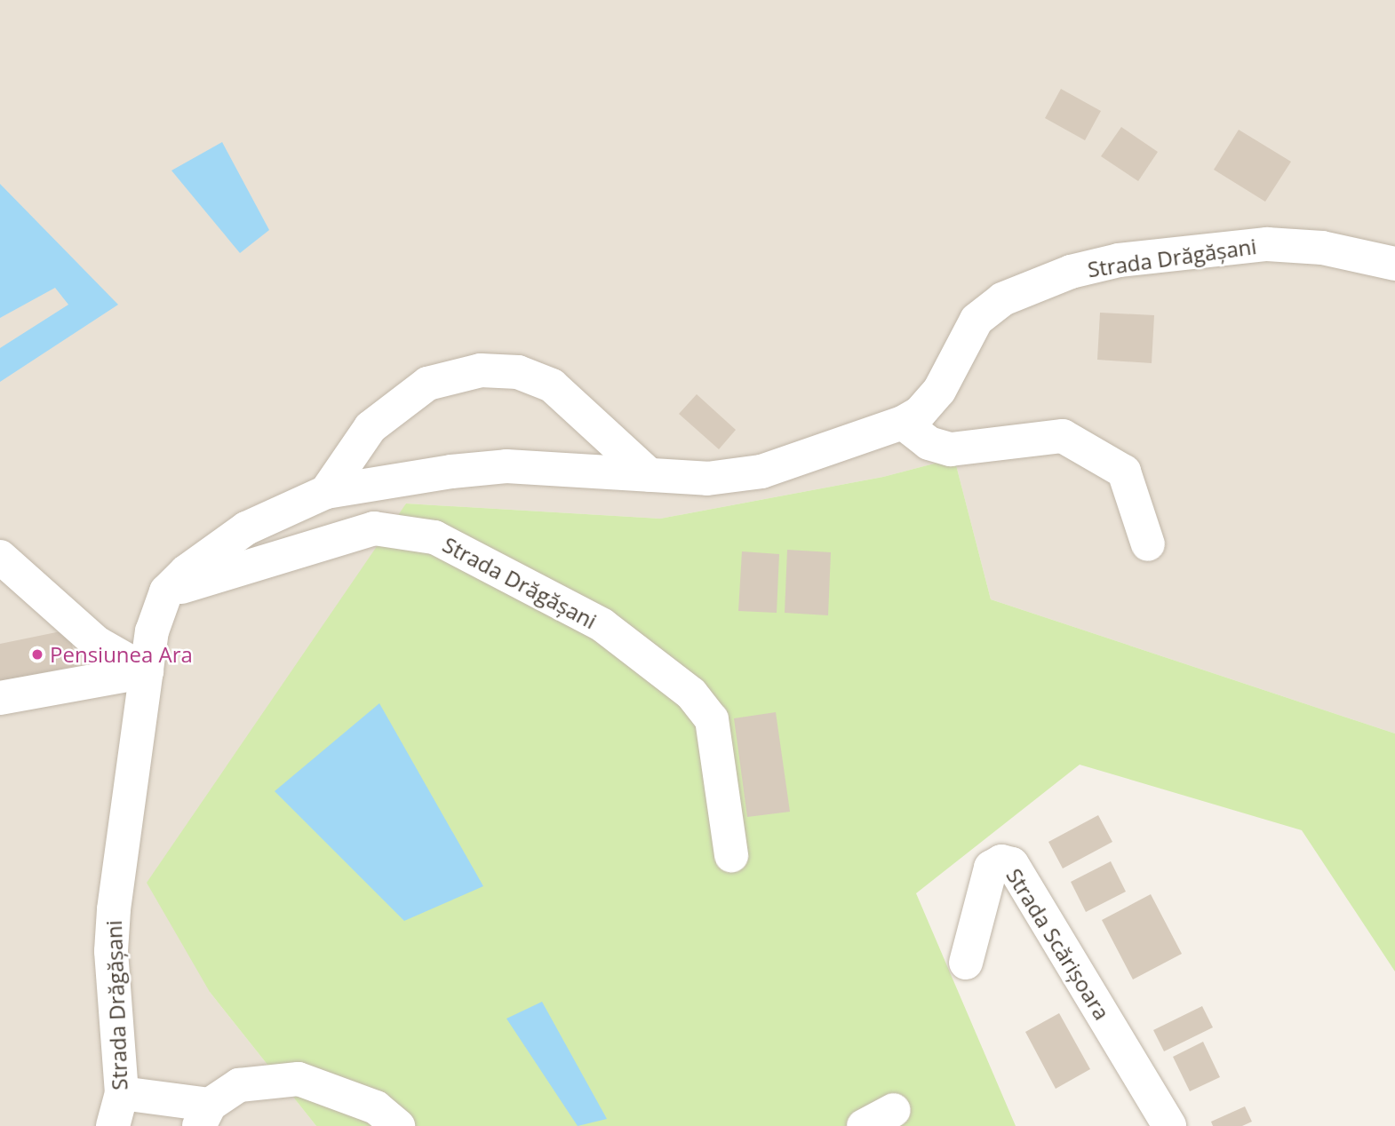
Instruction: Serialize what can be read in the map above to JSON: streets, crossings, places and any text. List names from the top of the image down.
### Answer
{
  "streets": {
    "street": ["Strada Drăgășani", "Strada Scărișoara"]
  },
  "places": ["Pensiunea Ara"]
}
